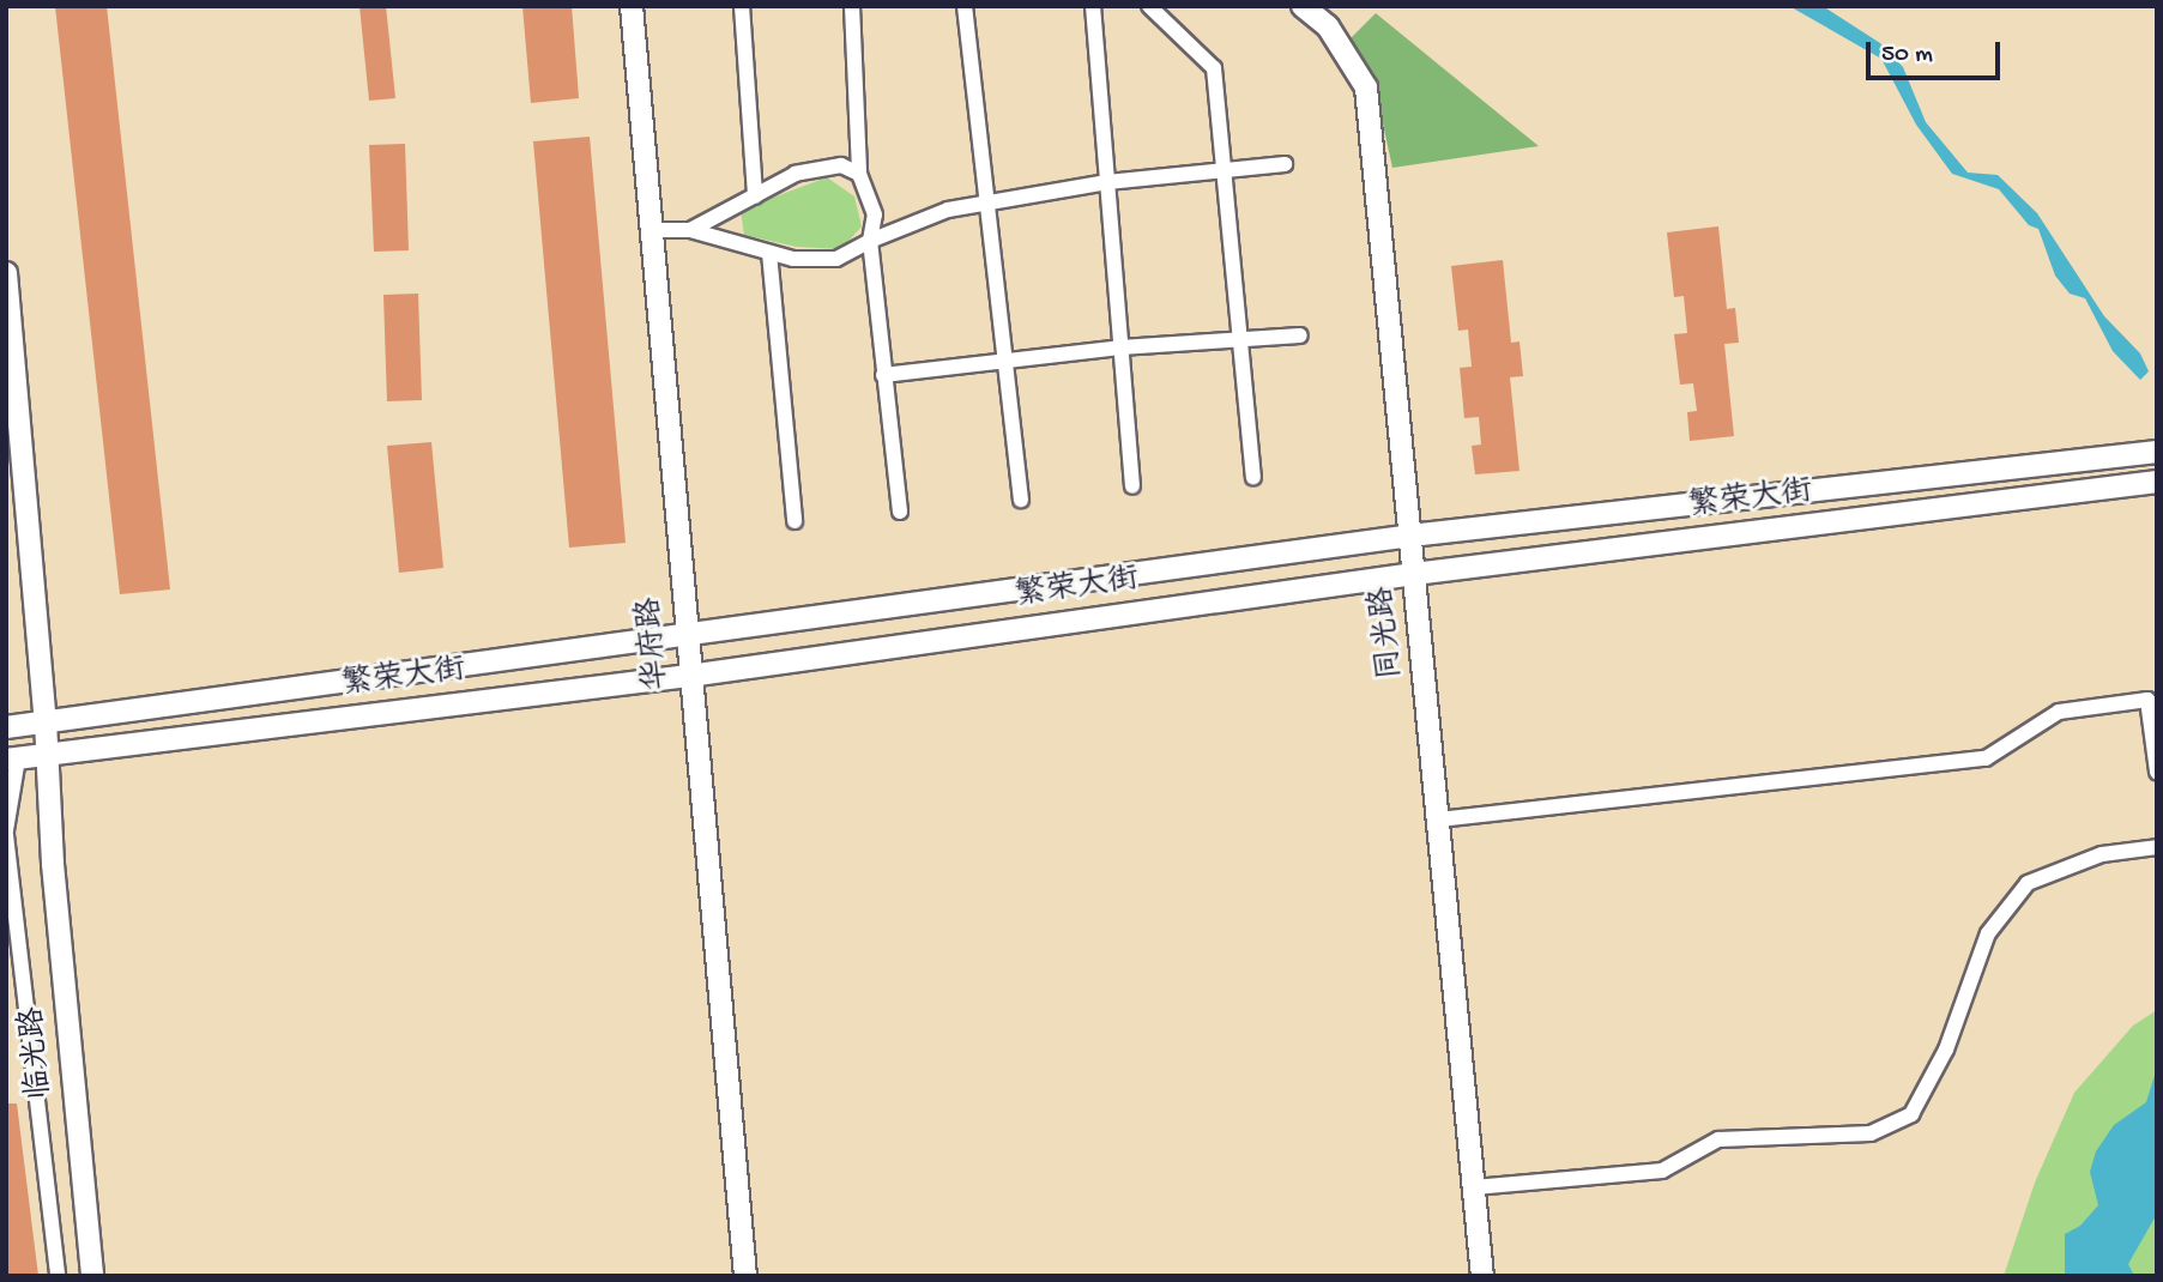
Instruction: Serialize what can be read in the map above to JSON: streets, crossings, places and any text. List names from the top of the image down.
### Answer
{
  "streets": {
    "main road": [
      "繁荣大街",
      "同光路",
      "华府路",
      "临光路"
    ]
  },
  "crossings": [
    ["繁荣大街", "同光路"],
    ["繁荣大街", "华府路"],
    ["繁荣大街", "临光路"]
  ],
  "scale_bar": "50 m"
}
